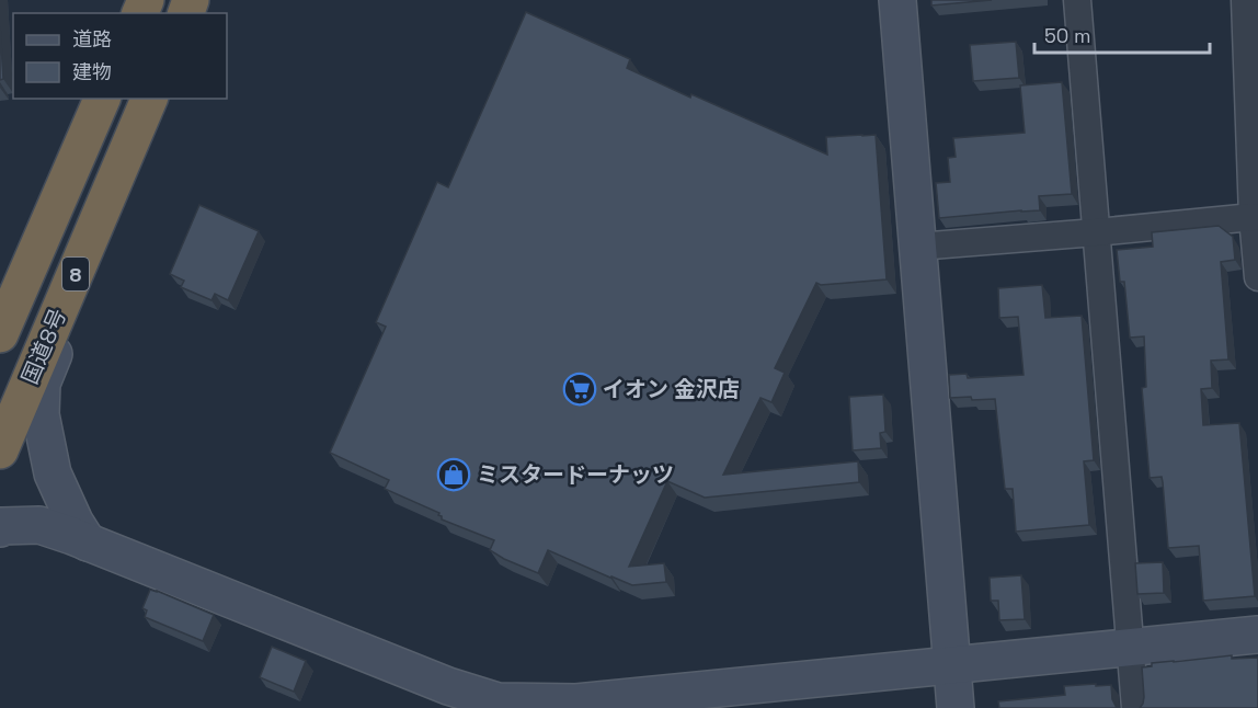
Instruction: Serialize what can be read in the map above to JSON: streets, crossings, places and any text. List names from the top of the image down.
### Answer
{
  "streets": {
    "highway": ["8", "国道8号"]
  },
  "places": {
    "supermarket": ["イオン 金沢店"],
    "shop": ["ミスタードーナッツ"]
  },
  "legend": ["道路", "建物"],
  "scale_bar": "50 m"
}
